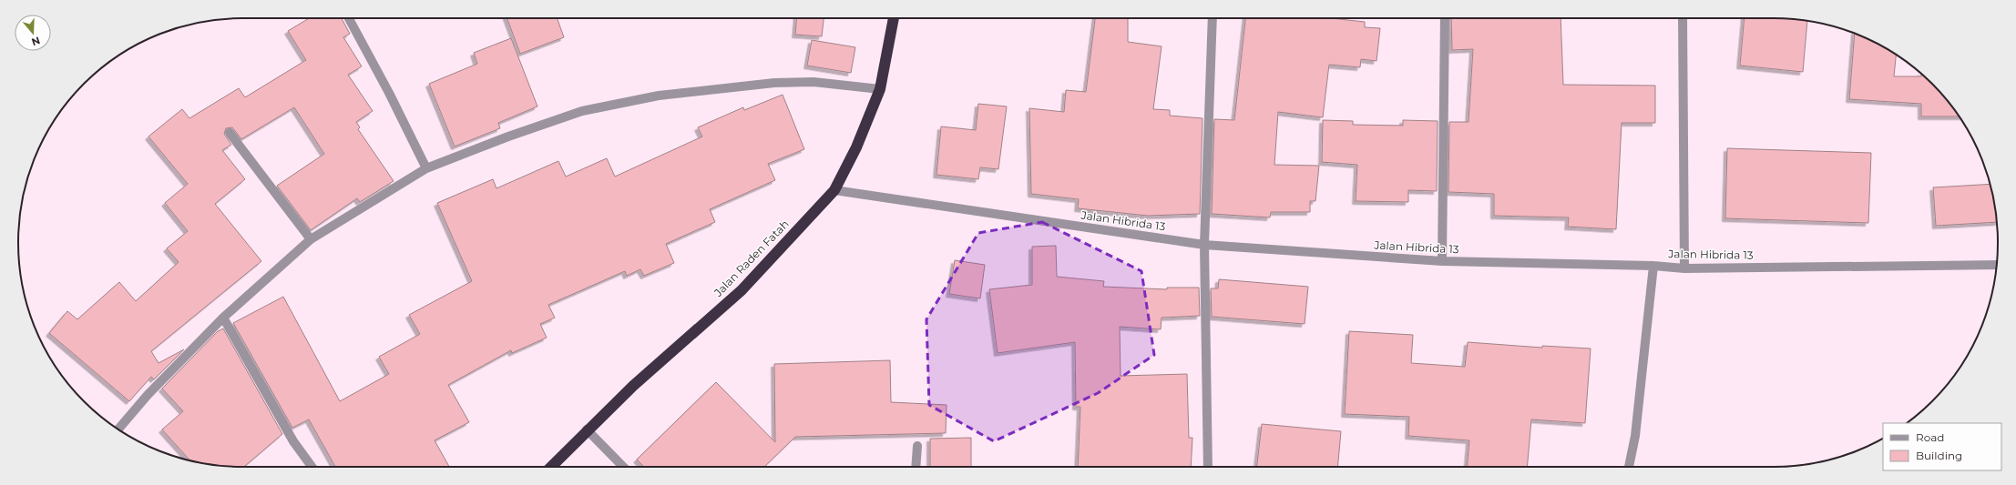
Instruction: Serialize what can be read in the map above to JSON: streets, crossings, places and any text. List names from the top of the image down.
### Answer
{
  "streets": {
    "highway": ["Jalan Raden Fatah"],
    "street": ["Jalan Hibrida 13"]
  },
  "crossings": [
    ["Jalan Hibrida 13", "Jalan Raden Fatah"]
  ],
  "legend": ["Road", "Building"],
  "north": "bottom"
}
